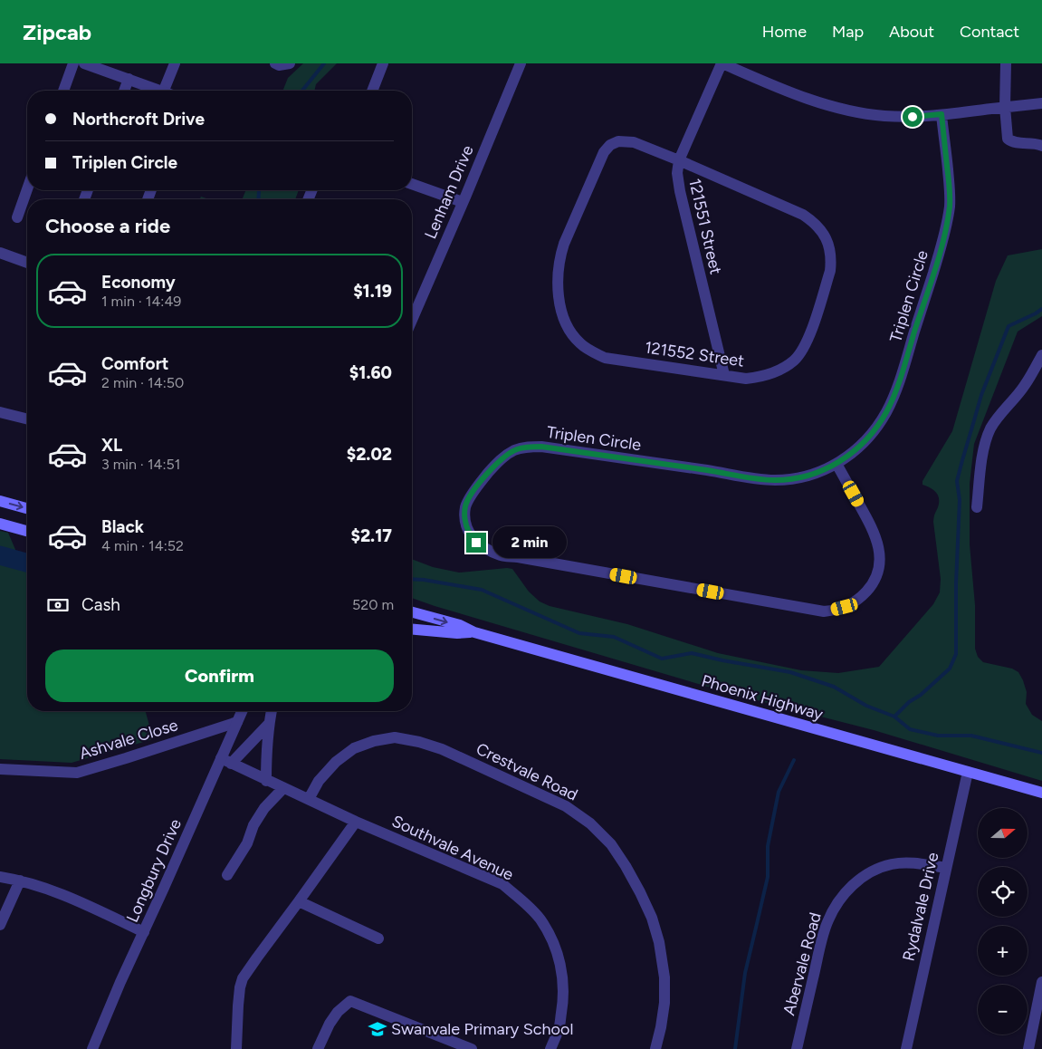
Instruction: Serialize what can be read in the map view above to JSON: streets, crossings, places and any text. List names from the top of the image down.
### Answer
{
  "streets": {
    "main road": ["Phoenix Highway"],
    "street": [
      "Lenham Drive",
      "121551 Street",
      "Triplen Circle",
      "121552 Street",
      "Ashvale Close",
      "Crestvale Road",
      "Southvale Avenue",
      "Longbury Drive",
      "Rydalvale Drive",
      "Abervale Road"
    ]
  },
  "crossings": [
    ["121551 Street", "121552 Street"],
    ["Phoenix Highway", "Rydalvale Drive"],
    ["Ashvale Close", "Longbury Drive"],
    ["Crestvale Road", "Southvale Avenue"],
    ["Southvale Avenue", "Longbury Drive"],
    ["Rydalvale Drive", "Abervale Road"]
  ],
  "places": {
    "school or university": ["Swanvale Primary School"]
  },
  "north": "right",
  "page": {
    "header": "Zipcab",
    "nav": [
      "Home",
      "Map",
      "About",
      "Contact"
    ],
    "banner": ["Northcroft Drive", "Triplen Circle"],
    "heading": "Choose a ride",
    "list": [
      {
        "name": "Economy",
        "note": "1 min · 14:49",
        "value": "$1.19"
      },
      {
        "name": "Comfort",
        "note": "2 min · 14:50",
        "value": "$1.60"
      },
      {
        "name": "XL",
        "note": "3 min · 14:51",
        "value": "$2.02"
      },
      {
        "name": "Black",
        "note": "4 min · 14:52",
        "value": "$2.17"
      }
    ],
    "bubble": "2 min",
    "pay": ["Cash", "520 m"],
    "buttons": "Confirm",
    "map_buttons": ["+", "−"]
  }
}
